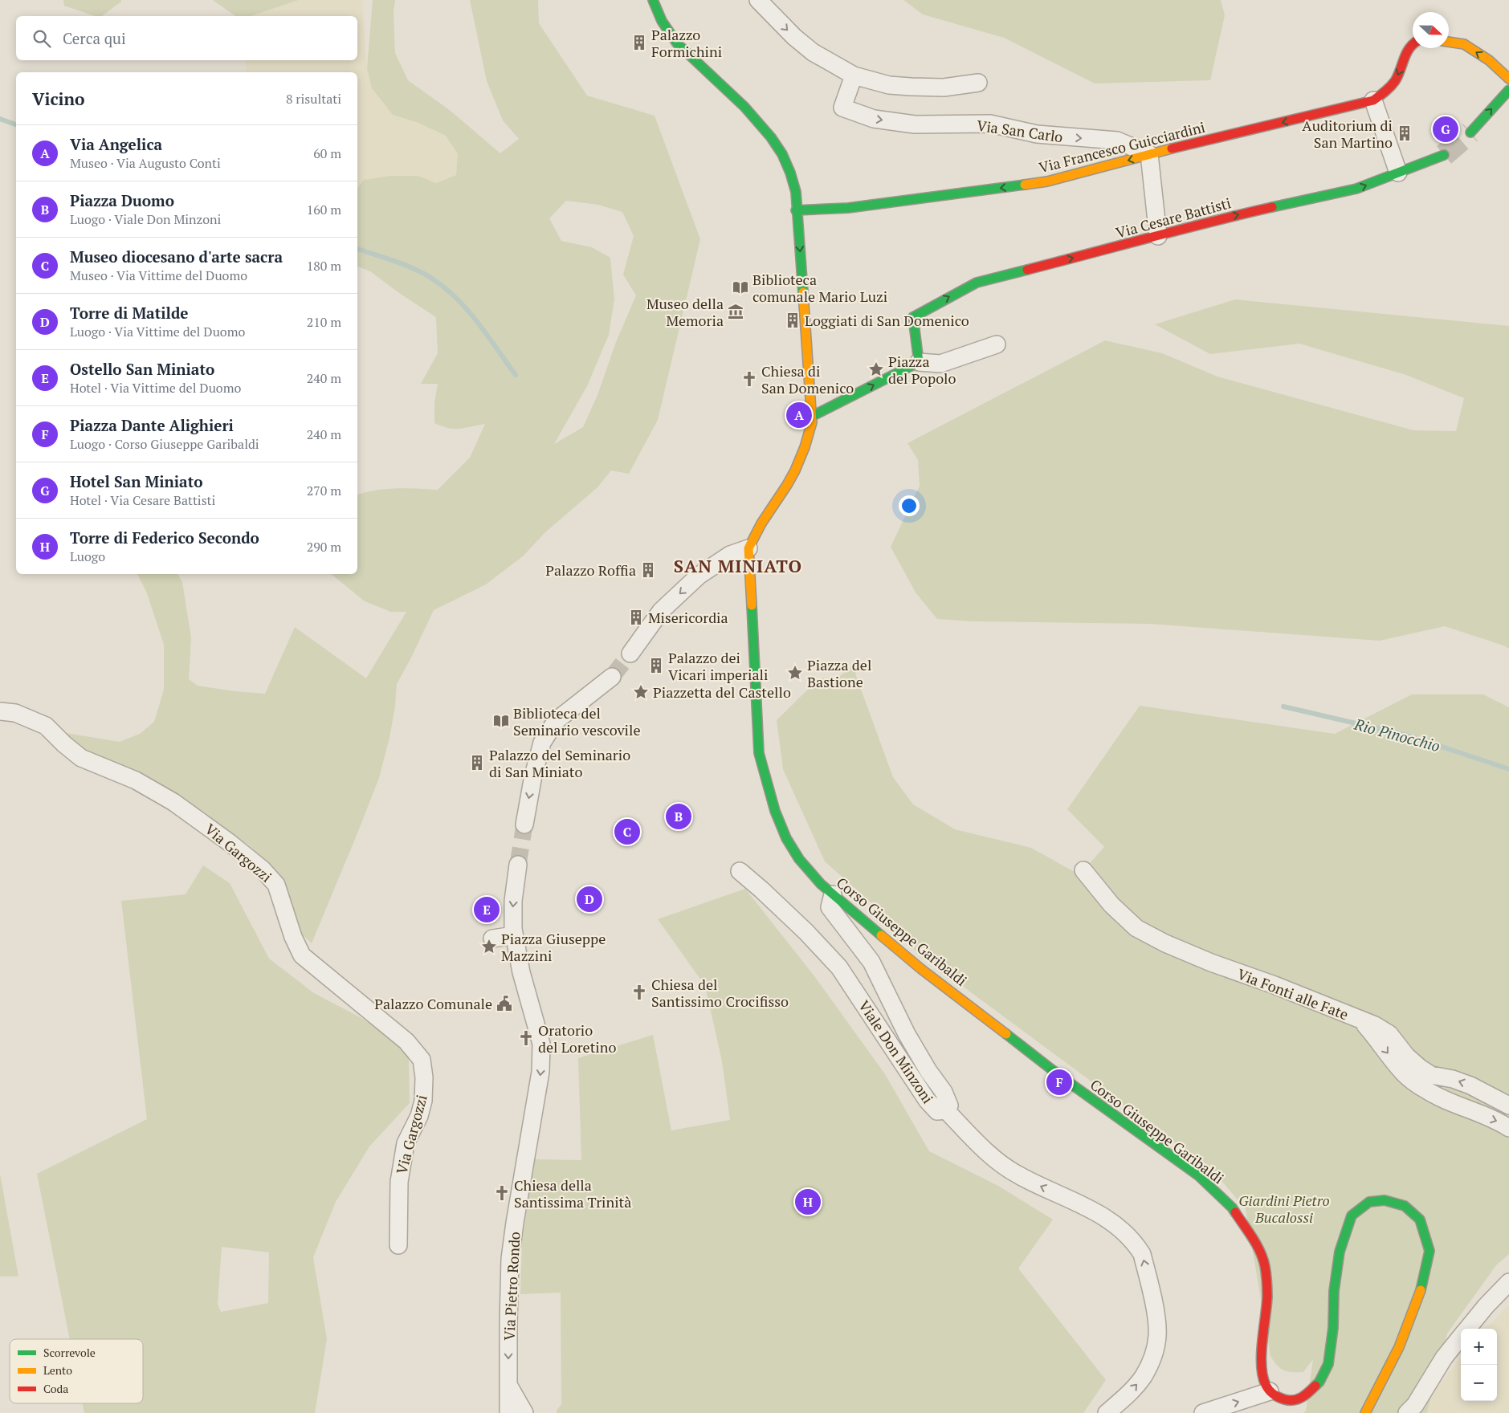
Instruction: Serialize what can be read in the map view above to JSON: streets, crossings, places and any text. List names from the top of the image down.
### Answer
{
  "streets": {
    "main road": ["Via Francesco Guicciardini", "Via Cesare Battisti", "Corso Giuseppe Garibaldi"],
    "street": [
      "Via San Carlo",
      "Via Gargozzi",
      "Via Fonti alle Fate",
      "Viale Don Minzoni",
      "Via Pietro Rondo"
    ]
  },
  "crossings": [
    ["Via San Carlo", "Via Francesco Guicciardini"]
  ],
  "one_way": [
    "Via San Carlo",
    "Via Francesco Guicciardini",
    "Via Cesare Battisti",
    "Viale Don Minzoni",
    "Via Pietro Rondo"
  ],
  "districts": ["SAN MINIATO"],
  "water": ["Rio Pinocchio"],
  "parks": ["Giardini Pietro Bucalossi"],
  "places": {
    "building": [
      "Palazzo Formichini",
      "Auditorium di San Martino",
      "Loggiati di San Domenico",
      "Palazzo Roffia",
      "Misericordia",
      "Palazzo dei Vicari imperiali",
      "Palazzo del Seminario di San Miniato"
    ],
    "library": ["Biblioteca comunale Mario Luzi", "Biblioteca del Seminario vescovile"],
    "museum": ["Museo della Memoria"],
    "place": [
      "Piazza del Popolo",
      "Piazza del Bastione",
      "Piazzetta del Castello",
      "Piazza Giuseppe Mazzini"
    ],
    "church": [
      "Chiesa di San Domenico",
      "Chiesa del Santissimo Crocifisso",
      "Oratorio del Loretino",
      "Chiesa della Santissima Trinità"
    ],
    "public building": ["Palazzo Comunale"]
  },
  "legend": ["Scorrevole", "Lento", "Coda"],
  "north": "right",
  "page": {
    "search": "Cerca qui",
    "heading": ["Vicino", "8 risultati"],
    "pins": [
      "G",
      "A",
      "B",
      "C",
      "D",
      "E",
      "F",
      "H"
    ],
    "list": [
      {
        "mark": "A",
        "name": "Via Angelica",
        "note": "Museo · Via Augusto Conti",
        "value": "60 m"
      },
      {
        "mark": "B",
        "name": "Piazza Duomo",
        "note": "Luogo · Viale Don Minzoni",
        "value": "160 m"
      },
      {
        "mark": "C",
        "name": "Museo diocesano d'arte sacra",
        "note": "Museo · Via Vittime del Duomo",
        "value": "180 m"
      },
      {
        "mark": "D",
        "name": "Torre di Matilde",
        "note": "Luogo · Via Vittime del Duomo",
        "value": "210 m"
      },
      {
        "mark": "E",
        "name": "Ostello San Miniato",
        "note": "Hotel · Via Vittime del Duomo",
        "value": "240 m"
      },
      {
        "mark": "F",
        "name": "Piazza Dante Alighieri",
        "note": "Luogo · Corso Giuseppe Garibaldi",
        "value": "240 m"
      },
      {
        "mark": "G",
        "name": "Hotel San Miniato",
        "note": "Hotel · Via Cesare Battisti",
        "value": "270 m"
      },
      {
        "mark": "H",
        "name": "Torre di Federico Secondo",
        "note": "Luogo",
        "value": "290 m"
      }
    ],
    "map_buttons": ["+", "−"]
  }
}
